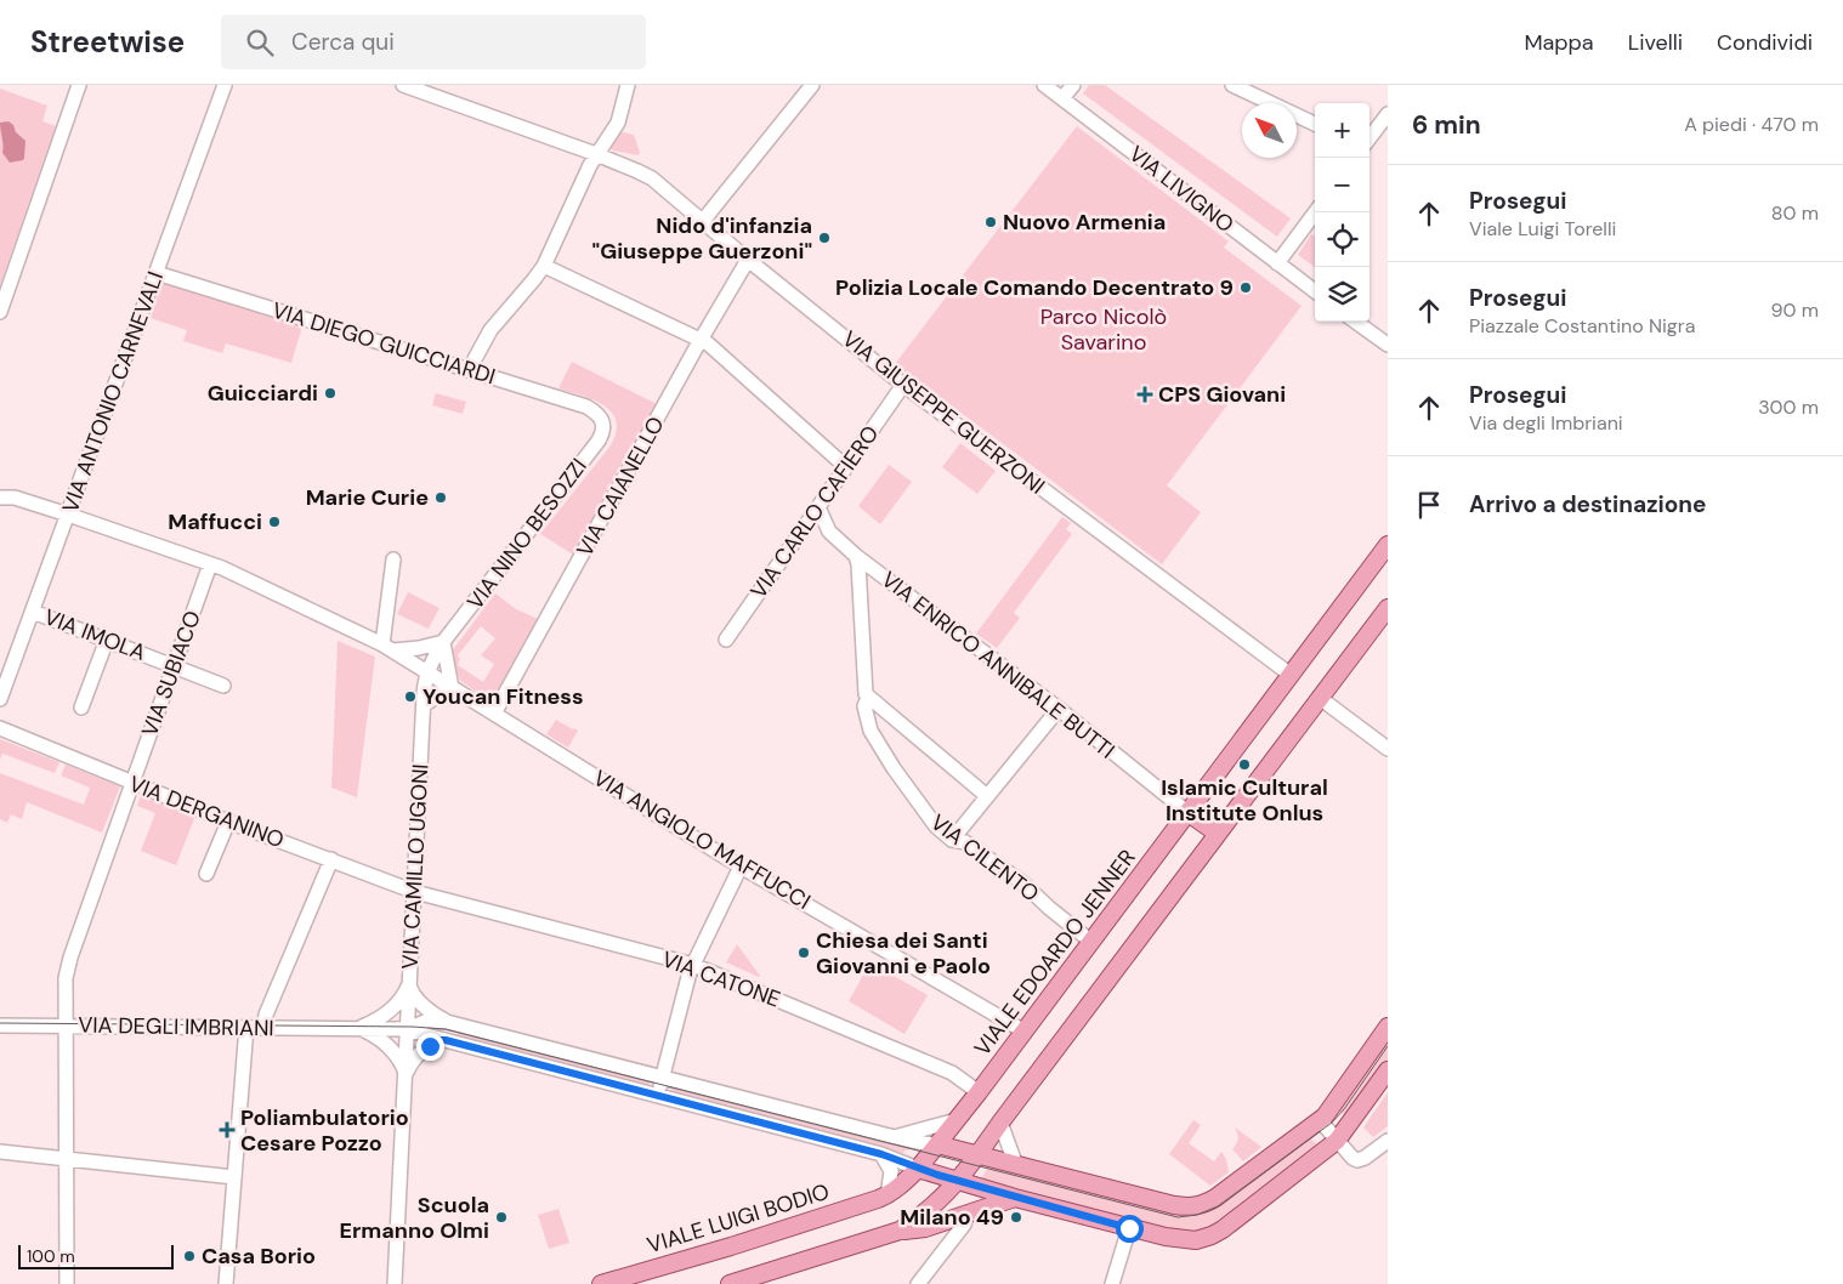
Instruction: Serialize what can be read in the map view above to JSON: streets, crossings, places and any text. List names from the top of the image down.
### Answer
{
  "streets": {
    "main road": ["VIALE EDOARDO JENNER", "VIALE LUIGI BODIO"],
    "street": [
      "VIA LIVIGNO",
      "VIA DIEGO GUICCIARDI",
      "VIA ANTONIO CARNEVALI",
      "VIA GIUSEPPE GUERZONI",
      "VIA CAIANELLO",
      "VIA CARLO CAFIERO",
      "VIA NINO BESOZZI",
      "VIA IMOLA",
      "VIA ENRICO ANNIBALE BUTTI",
      "VIA SUBIACO",
      "VIA DERGANINO",
      "VIA ANGIOLO MAFFUCCI",
      "VIA CILENTO",
      "VIA CAMILLO UGONI",
      "VIA CATONE",
      "VIA DEGLI IMBRIANI"
    ]
  },
  "crossings": [
    ["VIA DIEGO GUICCIARDI", "VIA ANTONIO CARNEVALI"],
    ["VIA DIEGO GUICCIARDI", "VIA NINO BESOZZI"],
    ["VIA ANTONIO CARNEVALI", "VIA IMOLA"],
    ["VIA ANTONIO CARNEVALI", "VIA ANGIOLO MAFFUCCI"],
    ["VIA GIUSEPPE GUERZONI", "VIA CAIANELLO"],
    ["VIA GIUSEPPE GUERZONI", "VIA CARLO CAFIERO"],
    ["VIA GIUSEPPE GUERZONI", "VIALE EDOARDO JENNER"],
    ["VIA CAIANELLO", "VIA ANGIOLO MAFFUCCI"],
    ["VIA CARLO CAFIERO", "VIA ENRICO ANNIBALE BUTTI"],
    ["VIA NINO BESOZZI", "VIA ANGIOLO MAFFUCCI"],
    ["VIA NINO BESOZZI", "VIA CAMILLO UGONI"],
    ["VIA IMOLA", "VIA SUBIACO"],
    ["VIA ENRICO ANNIBALE BUTTI", "VIA CILENTO"],
    ["VIA ENRICO ANNIBALE BUTTI", "VIALE EDOARDO JENNER"],
    ["VIA SUBIACO", "VIA DERGANINO"],
    ["VIA SUBIACO", "VIA ANGIOLO MAFFUCCI"],
    ["VIA SUBIACO", "VIA DEGLI IMBRIANI"],
    ["VIA DERGANINO", "VIA CAMILLO UGONI"],
    ["VIA DERGANINO", "VIA CATONE"],
    ["VIA ANGIOLO MAFFUCCI", "VIA CAMILLO UGONI"],
    ["VIA ANGIOLO MAFFUCCI", "VIALE EDOARDO JENNER"],
    ["VIA CILENTO", "VIALE EDOARDO JENNER"],
    ["VIA CAMILLO UGONI", "VIA CATONE"],
    ["VIA CAMILLO UGONI", "VIA DEGLI IMBRIANI"],
    ["VIALE EDOARDO JENNER", "VIA CATONE"],
    ["VIALE EDOARDO JENNER", "VIA DEGLI IMBRIANI"],
    ["VIALE EDOARDO JENNER", "VIALE LUIGI BODIO"]
  ],
  "parks": ["Parco Nicolò Savarino"],
  "places": {
    "other": [
      "Nuovo Armenia",
      "Nido d'infanzia \"Giuseppe Guerzoni\"",
      "Polizia Locale Comando Decentrato 9",
      "Guicciardi",
      "Marie Curie",
      "Maffucci",
      "Youcan Fitness",
      "Islamic Cultural Institute Onlus",
      "Chiesa dei Santi Giovanni e Paolo",
      "Scuola Ermanno Olmi",
      "Milano 49",
      "Casa Borio"
    ],
    "health": ["CPS Giovani", "Poliambulatorio Cesare Pozzo"]
  },
  "scale_bar": "100 m",
  "north": "top left",
  "page": {
    "header": "Streetwise",
    "search": "Cerca qui",
    "nav": ["Mappa", "Livelli", "Condividi"],
    "heading": ["6 min", "A piedi · 470 m"],
    "map_buttons": ["+", "−"],
    "list": [
      ["Prosegui", "Viale Luigi Torelli", "80 m"],
      ["Prosegui", "Piazzale Costantino Nigra", "90 m"],
      ["Prosegui", "Via degli Imbriani", "300 m"],
      "Arrivo a destinazione"
    ],
    "scale": "100 m"
  }
}
